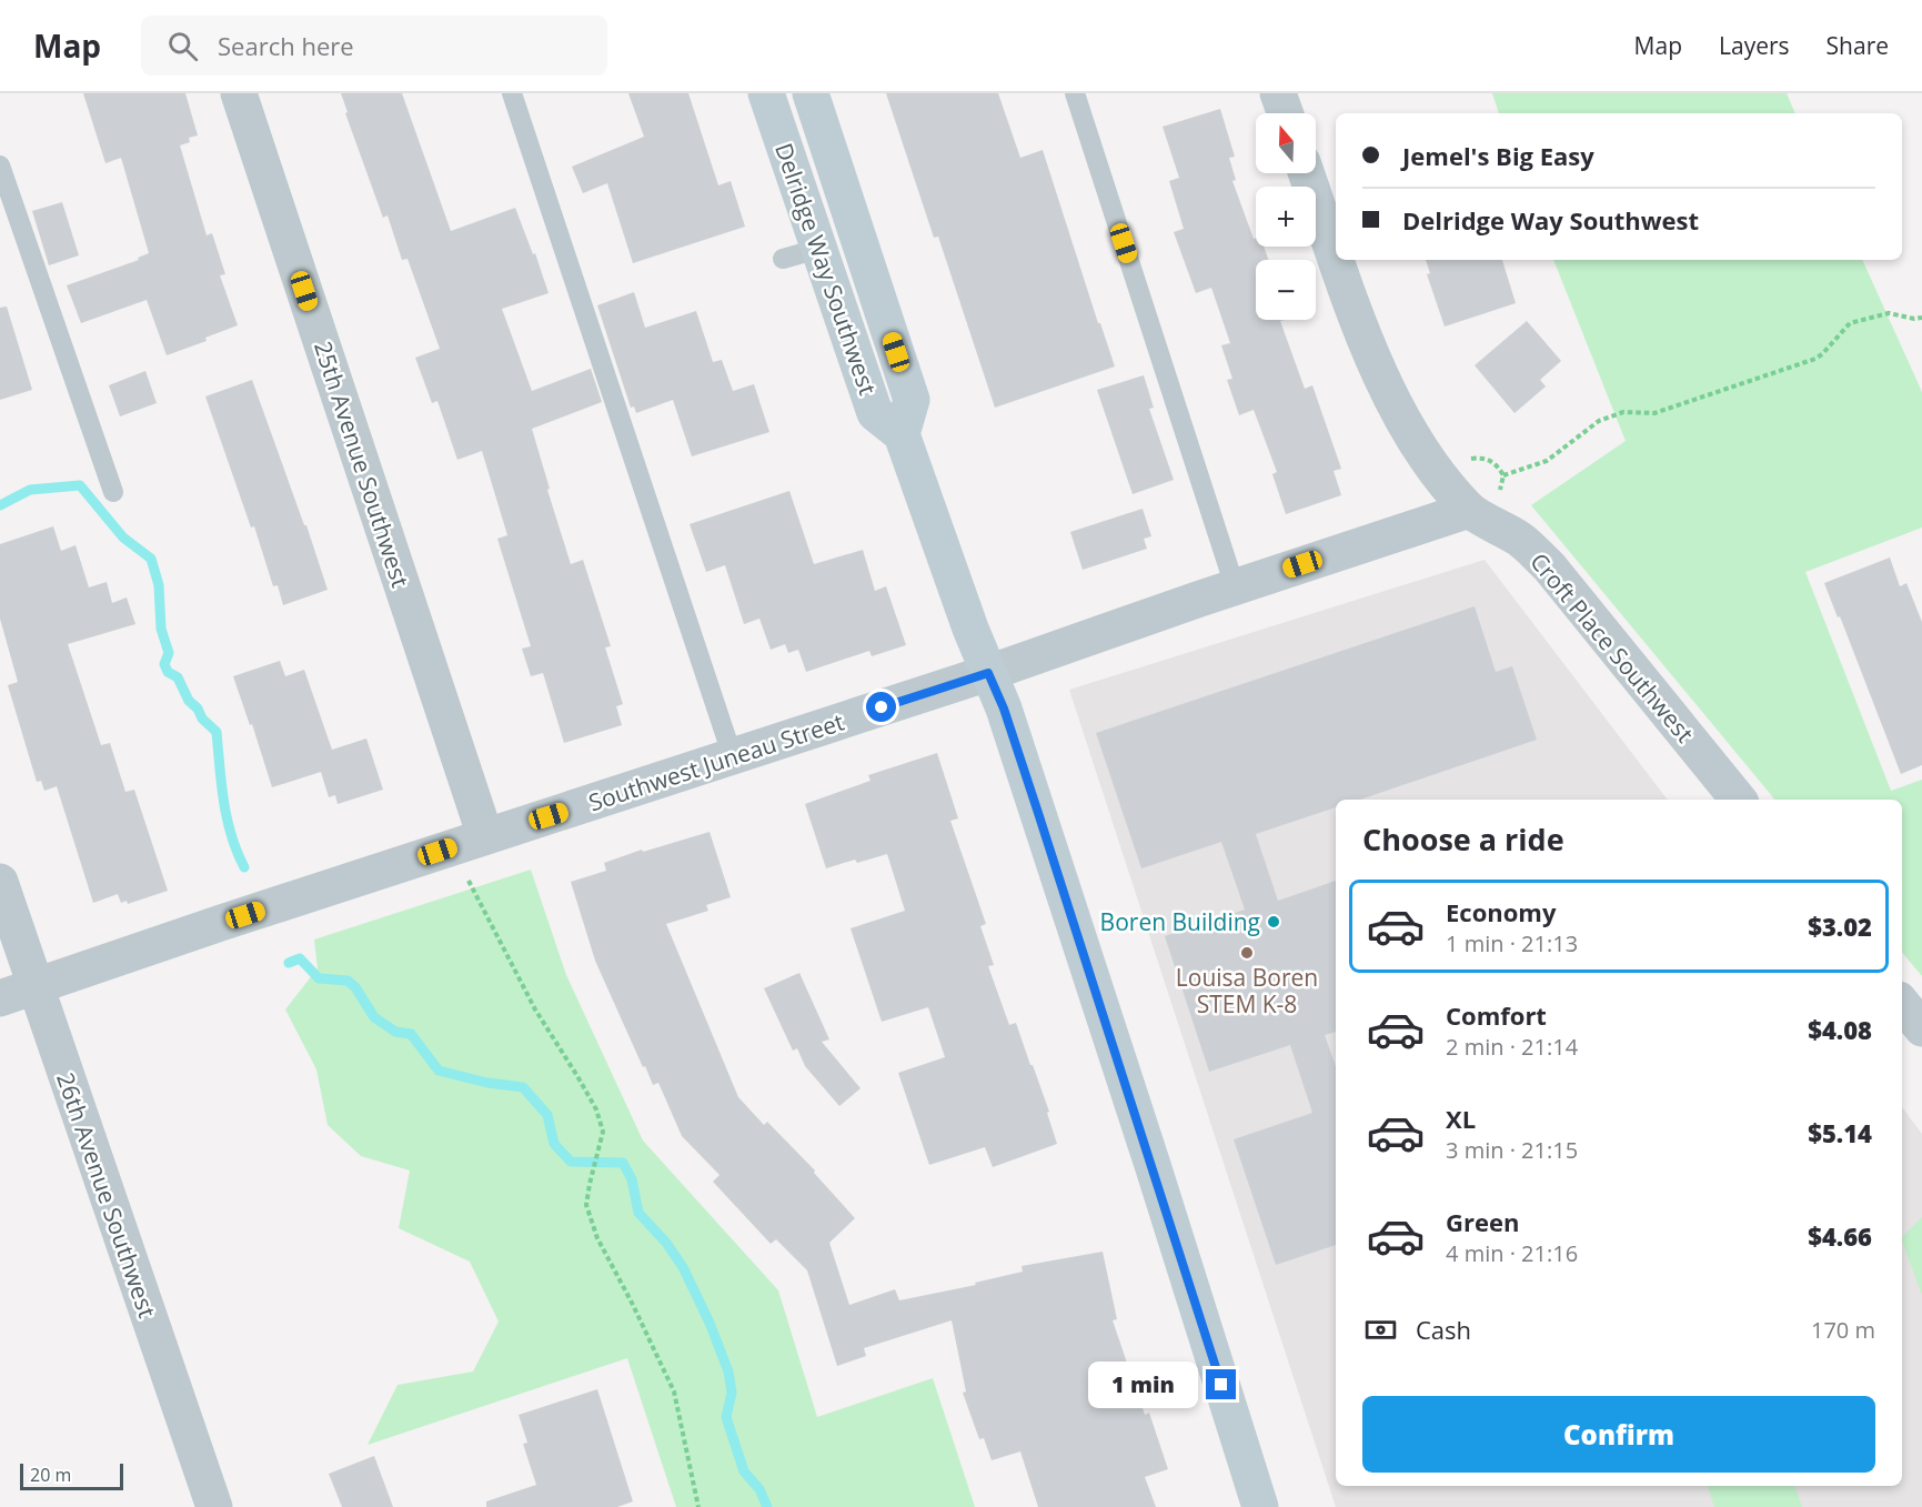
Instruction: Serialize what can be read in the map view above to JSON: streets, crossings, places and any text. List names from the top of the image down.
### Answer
{
  "streets": {
    "main road": ["Delridge Way Southwest"],
    "street": [
      "25th Avenue Southwest",
      "Croft Place Southwest",
      "Southwest Juneau Street",
      "26th Avenue Southwest"
    ]
  },
  "crossings": [
    ["25th Avenue Southwest", "Southwest Juneau Street"],
    ["Croft Place Southwest", "Southwest Juneau Street"],
    ["Southwest Juneau Street", "26th Avenue Southwest"]
  ],
  "places": ["Boren Building", "Louisa Boren STEM K-8"],
  "scale_bar": "20 m",
  "north": "top",
  "page": {
    "header": "Map",
    "search": "Search here",
    "nav": ["Map", "Layers", "Share"],
    "map_buttons": ["+", "−"],
    "banner": ["Jemel's Big Easy", "Delridge Way Southwest"],
    "heading": "Choose a ride",
    "list": [
      {
        "name": "Economy",
        "note": "1 min · 21:13",
        "value": "$3.02"
      },
      {
        "name": "Comfort",
        "note": "2 min · 21:14",
        "value": "$4.08"
      },
      {
        "name": "XL",
        "note": "3 min · 21:15",
        "value": "$5.14"
      },
      {
        "name": "Green",
        "note": "4 min · 21:16",
        "value": "$4.66"
      }
    ],
    "pay": ["Cash", "170 m"],
    "bubble": "1 min",
    "buttons": "Confirm",
    "scale": "20 m"
  }
}
